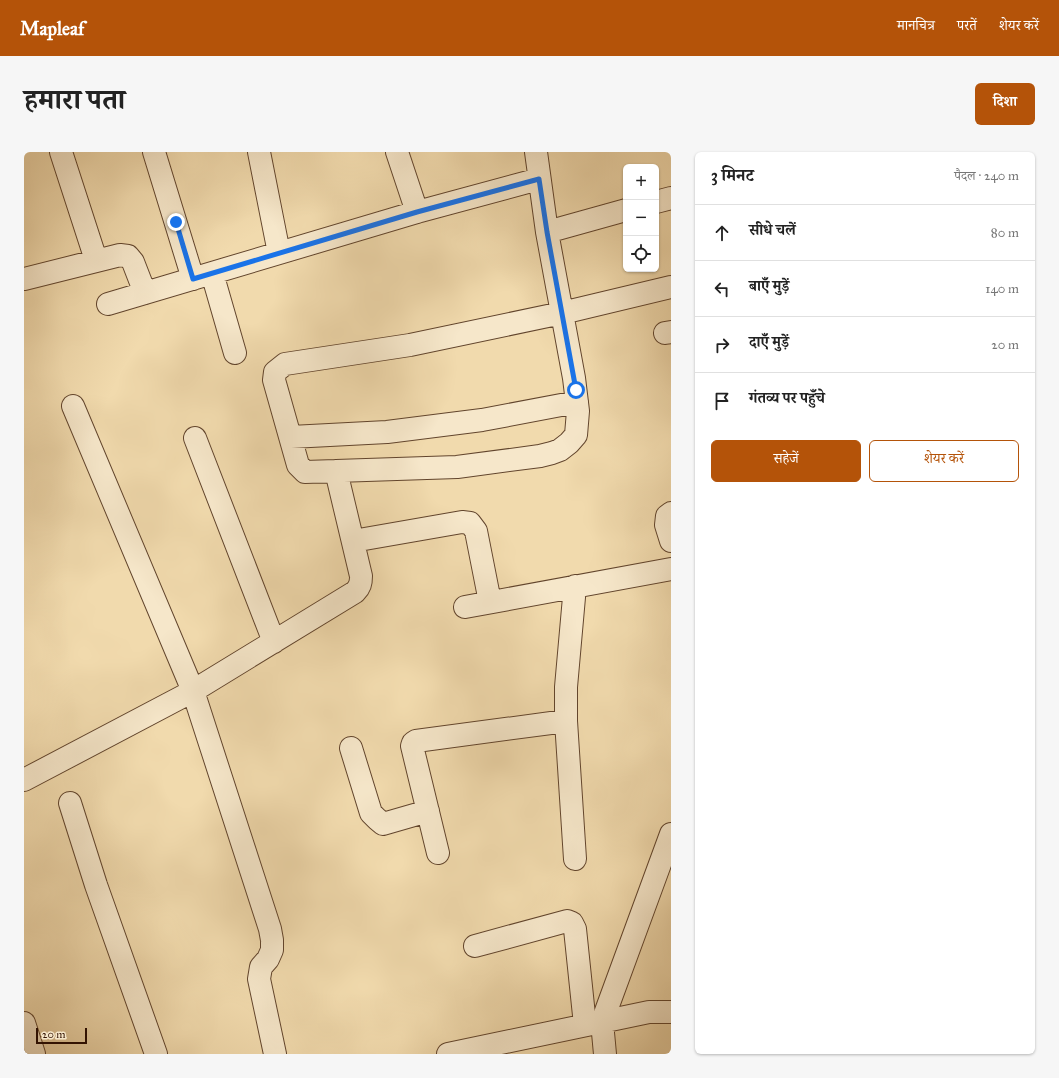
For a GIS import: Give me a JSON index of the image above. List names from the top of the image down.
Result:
{
  "scale_bar": "20 m",
  "page": {
    "header": "Mapleaf",
    "nav": ["मानचित्र", "परतें", "शेयर करें"],
    "title": "हमारा पता",
    "buttons": [
      "दिशा",
      ["सहेजें", "शेयर करें"]
    ],
    "heading": ["3 मिनट", "पैदल · 240 m"],
    "map_buttons": ["+", "−"],
    "list": [
      ["सीधे चलें", "80 m"],
      ["बाएँ मुड़ें", "140 m"],
      ["दाएँ मुड़ें", "20 m"],
      "गंतव्य पर पहुँचे"
    ],
    "scale": "20 m"
  }
}
